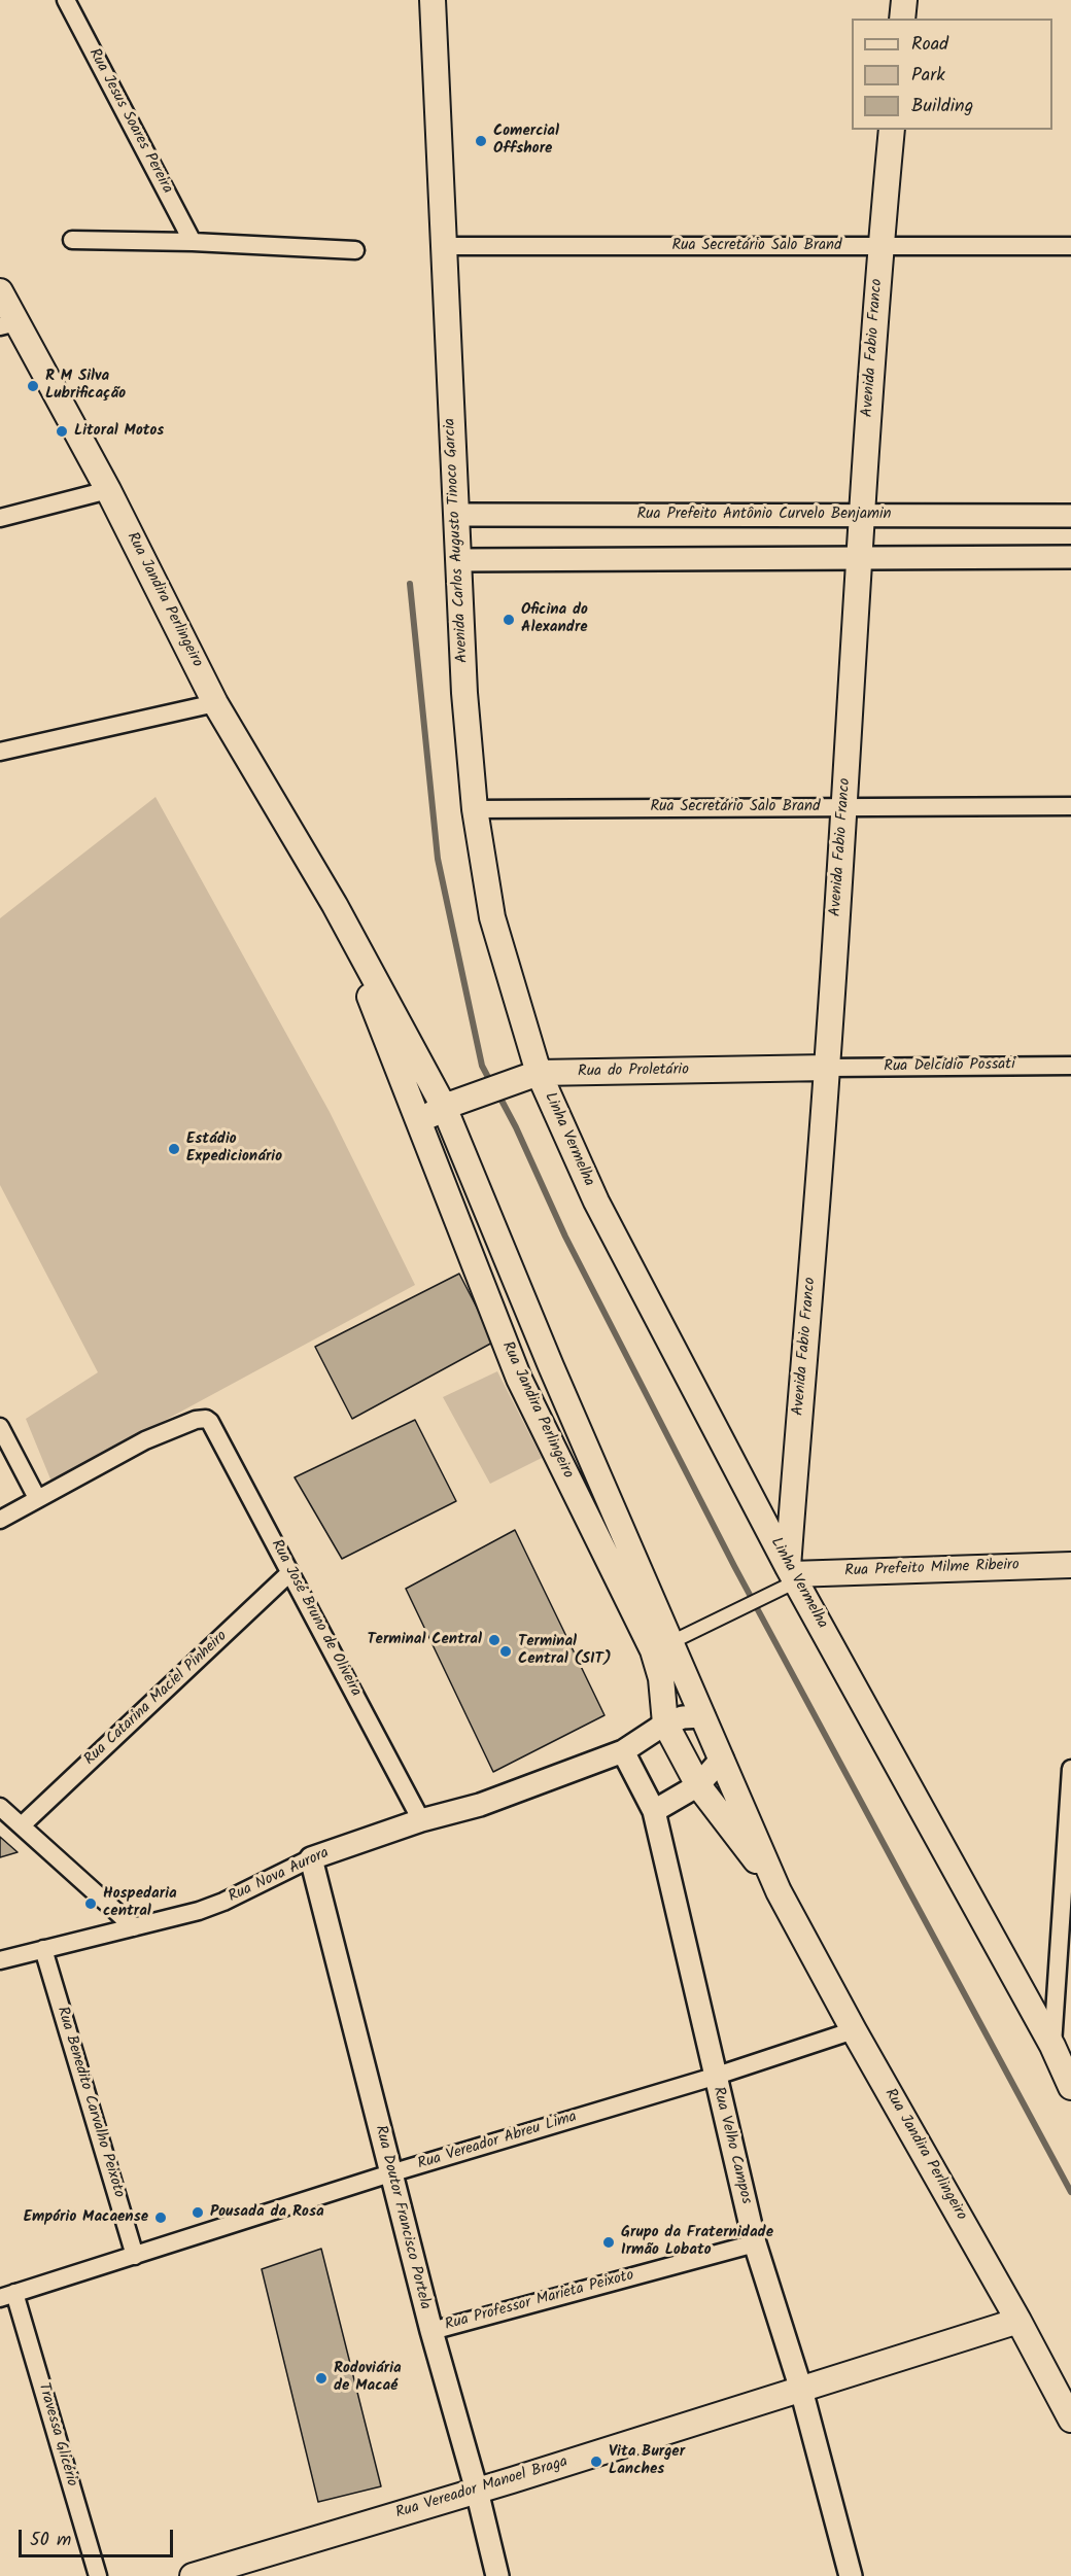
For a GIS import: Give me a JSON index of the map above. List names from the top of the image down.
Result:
{
  "streets": {
    "main road": [
      "Avenida Fabio Franco",
      "Avenida Carlos Augusto Tinoco Garcia",
      "Rua Jandira Perlingeiro",
      "Rua do Proletário",
      "Linha Vermelha",
      "Rua Prefeito Milme Ribeiro",
      "Rua Vereador Manoel Braga"
    ],
    "street": [
      "Rua Jesus Soares Pereira",
      "Rua Secretário Salo Brand",
      "Rua Prefeito Antônio Curvelo Benjamin",
      "Rua Delcídio Possati",
      "Rua José Bruno de Oliveira",
      "Rua Catarina Maciel Pinheiro",
      "Rua Nova Aurora",
      "Rua Benedito Carvalho Peixoto",
      "Rua Vereador Abreu Lima",
      "Rua Velho Campos",
      "Rua Doutor Francisco Portela",
      "Rua Professor Marieta Peixoto",
      "Travessa Glicério"
    ]
  },
  "crossings": [
    ["Rua Secretário Salo Brand", "Avenida Fabio Franco"],
    ["Rua Secretário Salo Brand", "Avenida Carlos Augusto Tinoco Garcia"],
    ["Avenida Fabio Franco", "Rua Prefeito Antônio Curvelo Benjamin"],
    ["Avenida Fabio Franco", "Rua Delcídio Possati"],
    ["Avenida Fabio Franco", "Rua do Proletário"],
    ["Avenida Fabio Franco", "Linha Vermelha"],
    ["Avenida Fabio Franco", "Rua Prefeito Milme Ribeiro"],
    ["Rua Prefeito Antônio Curvelo Benjamin", "Avenida Carlos Augusto Tinoco Garcia"],
    ["Avenida Carlos Augusto Tinoco Garcia", "Rua do Proletário"],
    ["Avenida Carlos Augusto Tinoco Garcia", "Linha Vermelha"],
    ["Rua Jandira Perlingeiro", "Rua do Proletário"],
    ["Rua Jandira Perlingeiro", "Rua Nova Aurora"],
    ["Rua Jandira Perlingeiro", "Rua Vereador Abreu Lima"],
    ["Rua Jandira Perlingeiro", "Rua Vereador Manoel Braga"],
    ["Rua Delcídio Possati", "Rua do Proletário"],
    ["Rua do Proletário", "Linha Vermelha"],
    ["Linha Vermelha", "Rua Prefeito Milme Ribeiro"],
    ["Rua José Bruno de Oliveira", "Rua Catarina Maciel Pinheiro"],
    ["Rua José Bruno de Oliveira", "Rua Nova Aurora"],
    ["Rua Nova Aurora", "Rua Benedito Carvalho Peixoto"],
    ["Rua Nova Aurora", "Rua Velho Campos"],
    ["Rua Nova Aurora", "Rua Doutor Francisco Portela"],
    ["Rua Benedito Carvalho Peixoto", "Rua Vereador Abreu Lima"],
    ["Rua Vereador Abreu Lima", "Rua Velho Campos"],
    ["Rua Vereador Abreu Lima", "Rua Doutor Francisco Portela"],
    ["Rua Vereador Abreu Lima", "Travessa Glicério"],
    ["Rua Velho Campos", "Rua Professor Marieta Peixoto"],
    ["Rua Velho Campos", "Rua Vereador Manoel Braga"],
    ["Rua Doutor Francisco Portela", "Rua Professor Marieta Peixoto"],
    ["Rua Doutor Francisco Portela", "Rua Vereador Manoel Braga"]
  ],
  "places": [
    "Comercial Offshore",
    "R M Silva Lubrificação",
    "Litoral Motos",
    "Oficina do Alexandre",
    "Estádio Expedicionário",
    "Terminal Central",
    "Terminal Central (SIT)",
    "Hospedaria central",
    "Pousada da Rosa",
    "Empório Macaense",
    "Grupo da Fraternidade Irmão Lobato",
    "Rodoviária de Macaé",
    "Vita Burger Lanches"
  ],
  "legend": ["Road", "Park", "Building"],
  "scale_bar": "50 m"
}
